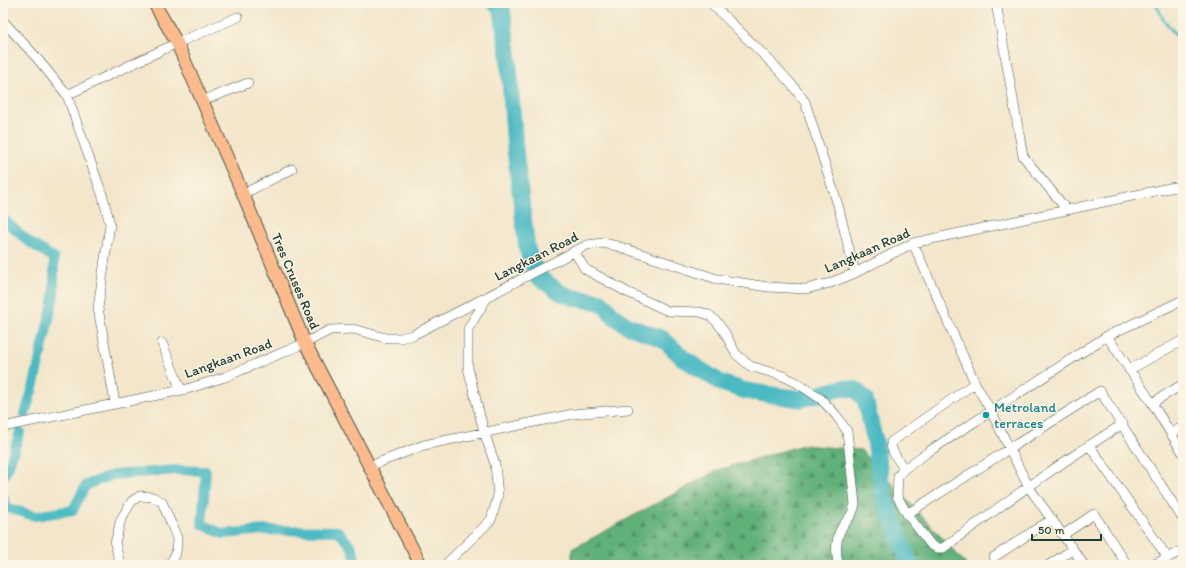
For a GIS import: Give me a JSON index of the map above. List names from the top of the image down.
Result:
{
  "streets": {
    "main road": ["Tres Cruses Road"],
    "street": ["Langkaan Road"]
  },
  "crossings": [
    ["Langkaan Road", "Tres Cruses Road"]
  ],
  "places": ["Metroland terraces"],
  "scale_bar": "50 m"
}
